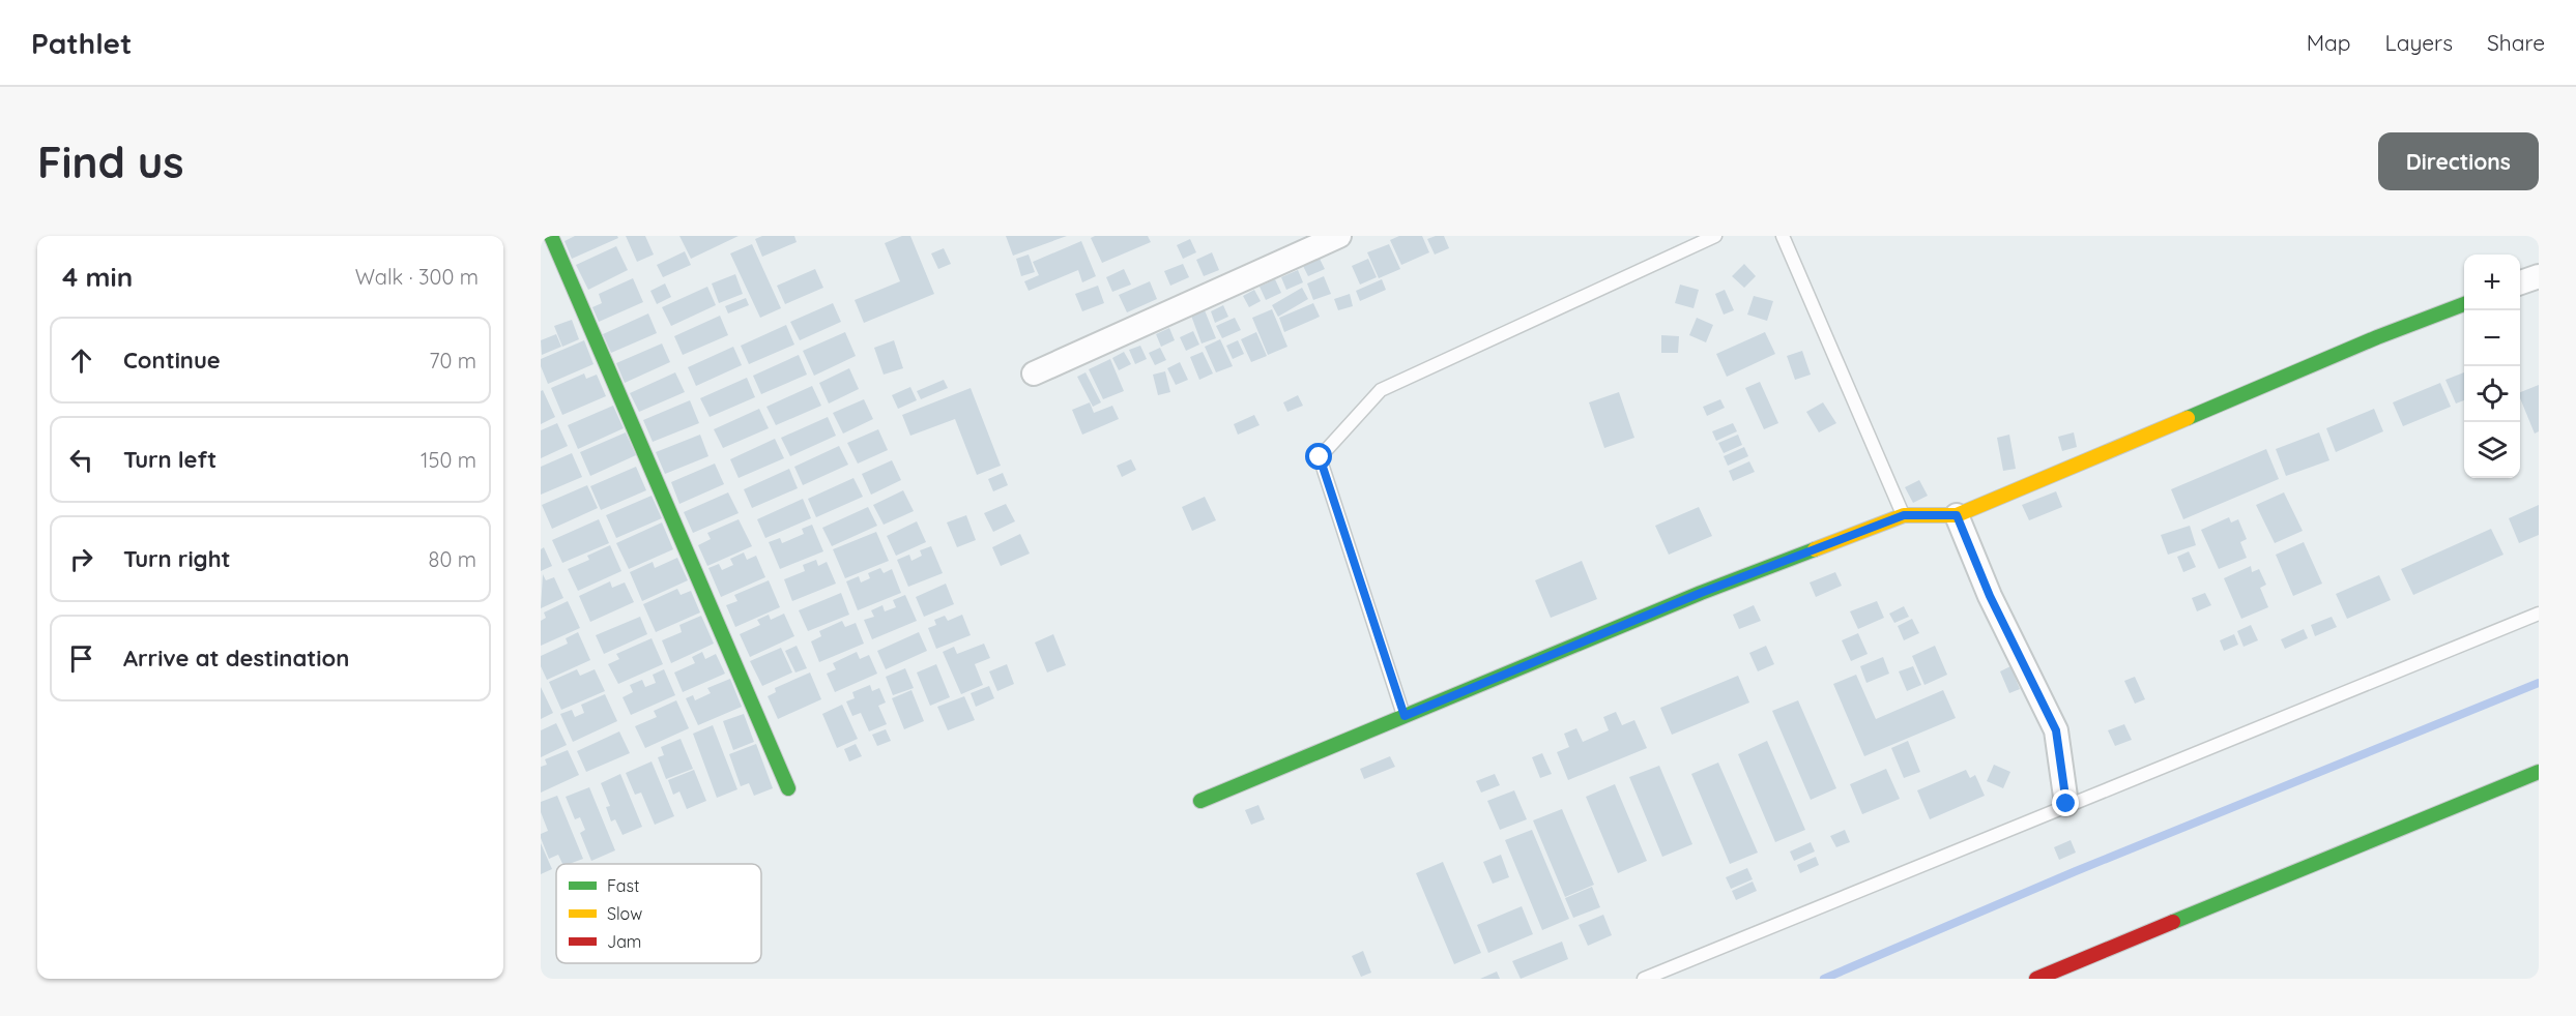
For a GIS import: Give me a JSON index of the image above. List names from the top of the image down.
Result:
{
  "legend": ["Fast", "Slow", "Jam"],
  "page": {
    "header": "Pathlet",
    "nav": ["Map", "Layers", "Share"],
    "buttons": "Directions",
    "title": "Find us",
    "heading": ["4 min", "Walk · 300 m"],
    "map_buttons": ["+", "−"],
    "list": [
      ["Continue", "70 m"],
      ["Turn left", "150 m"],
      ["Turn right", "80 m"],
      "Arrive at destination"
    ]
  }
}
